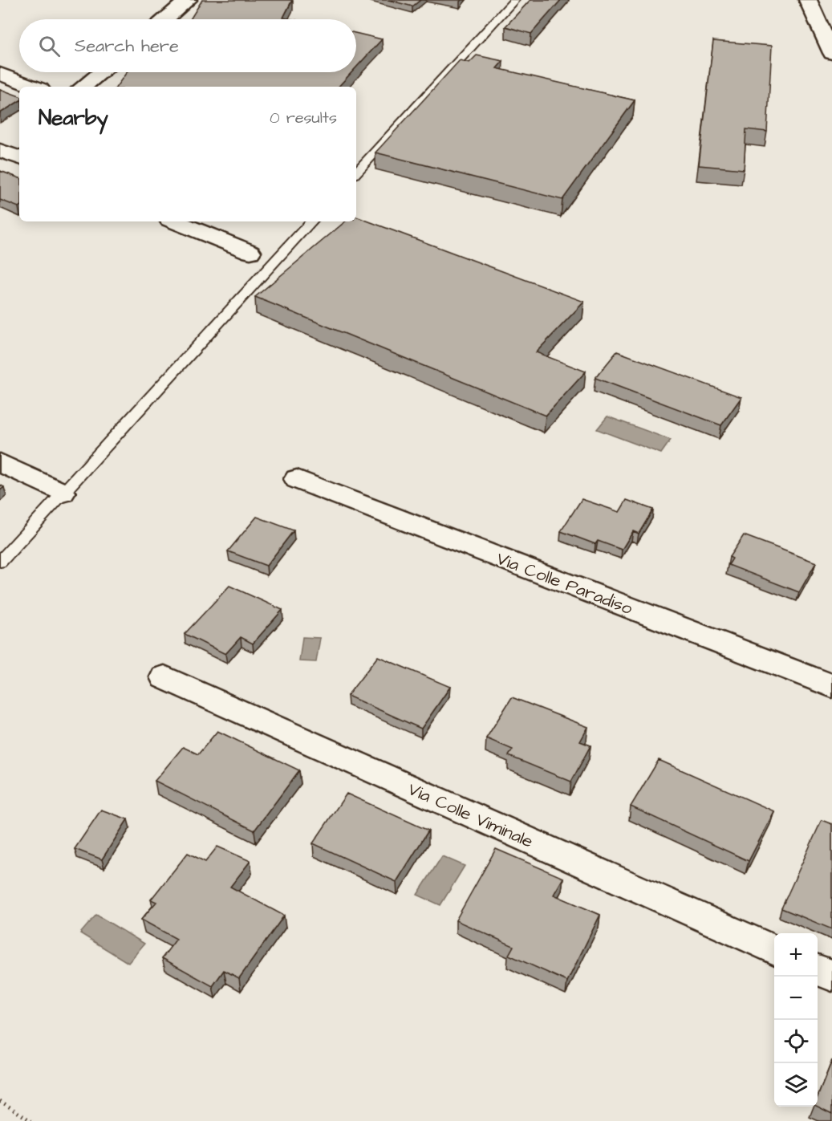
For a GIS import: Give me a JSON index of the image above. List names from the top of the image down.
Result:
{
  "streets": {
    "street": ["Via Colle Paradiso", "Via Colle Viminale"]
  },
  "page": {
    "search": "Search here",
    "heading": ["Nearby", "0 results"],
    "map_buttons": ["+", "−"]
  }
}
